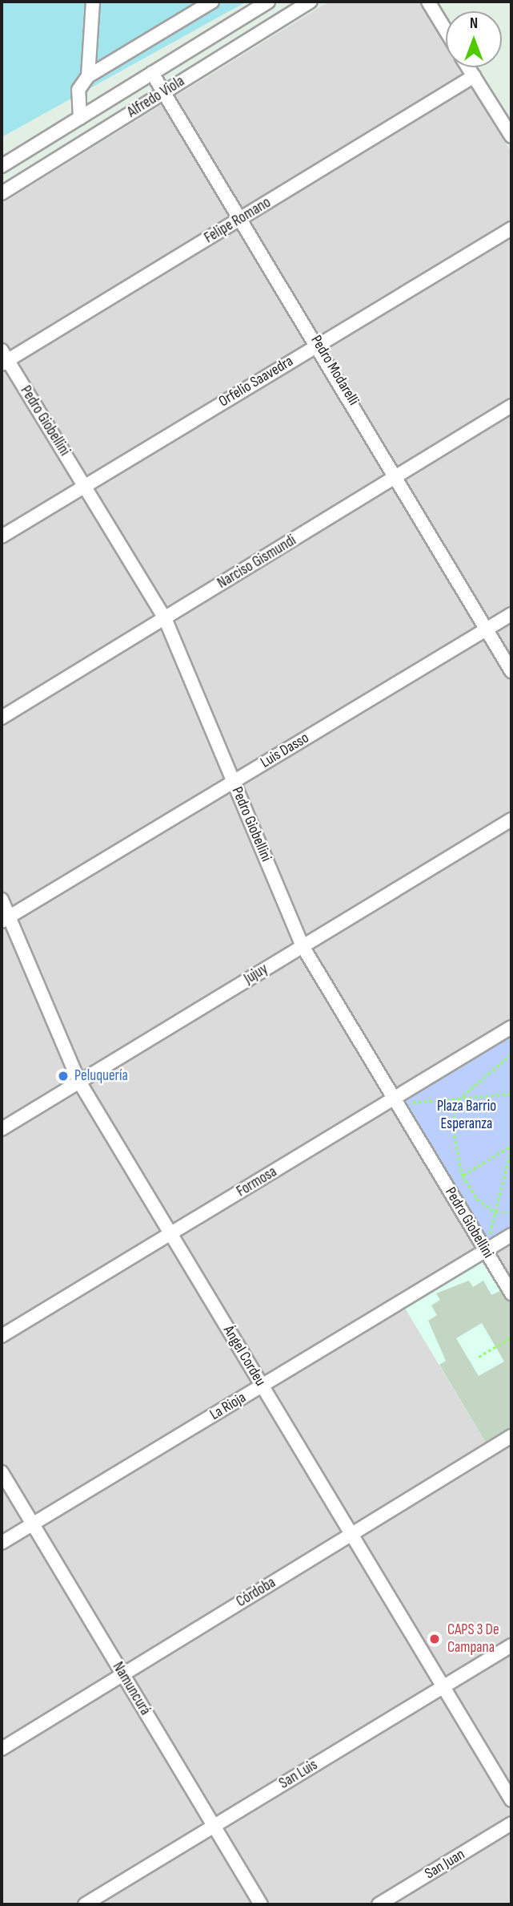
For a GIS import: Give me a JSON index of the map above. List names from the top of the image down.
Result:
{
  "streets": {
    "street": [
      "Alfredo Viola",
      "Felipe Romano",
      "Pedro Modarelli",
      "Orfelio Saavedra",
      "Pedro Giobellini",
      "Narciso Gismundi",
      "Luis Dasso",
      "Jujuy",
      "Formosa",
      "Ángel Cordeu",
      "La Rioja",
      "Córdoba",
      "Namuncurá",
      "San Luis",
      "San Juan"
    ]
  },
  "crossings": [
    ["Alfredo Viola", "Pedro Modarelli"],
    ["Felipe Romano", "Pedro Modarelli"],
    ["Felipe Romano", "Pedro Giobellini"],
    ["Pedro Modarelli", "Orfelio Saavedra"],
    ["Pedro Modarelli", "Narciso Gismundi"],
    ["Pedro Modarelli", "Luis Dasso"],
    ["Orfelio Saavedra", "Pedro Giobellini"],
    ["Pedro Giobellini", "Narciso Gismundi"],
    ["Pedro Giobellini", "Luis Dasso"],
    ["Pedro Giobellini", "Jujuy"],
    ["Pedro Giobellini", "Formosa"],
    ["Pedro Giobellini", "La Rioja"],
    ["Luis Dasso", "Ángel Cordeu"],
    ["Jujuy", "Ángel Cordeu"],
    ["Formosa", "Ángel Cordeu"],
    ["Ángel Cordeu", "La Rioja"],
    ["Ángel Cordeu", "Córdoba"],
    ["Ángel Cordeu", "San Luis"],
    ["La Rioja", "Namuncurá"],
    ["Córdoba", "Namuncurá"],
    ["Namuncurá", "San Luis"]
  ],
  "parks": ["Plaza Barrio Esperanza"],
  "places": ["Peluquería", "CAPS 3 De Campana"],
  "north": "top"
}
